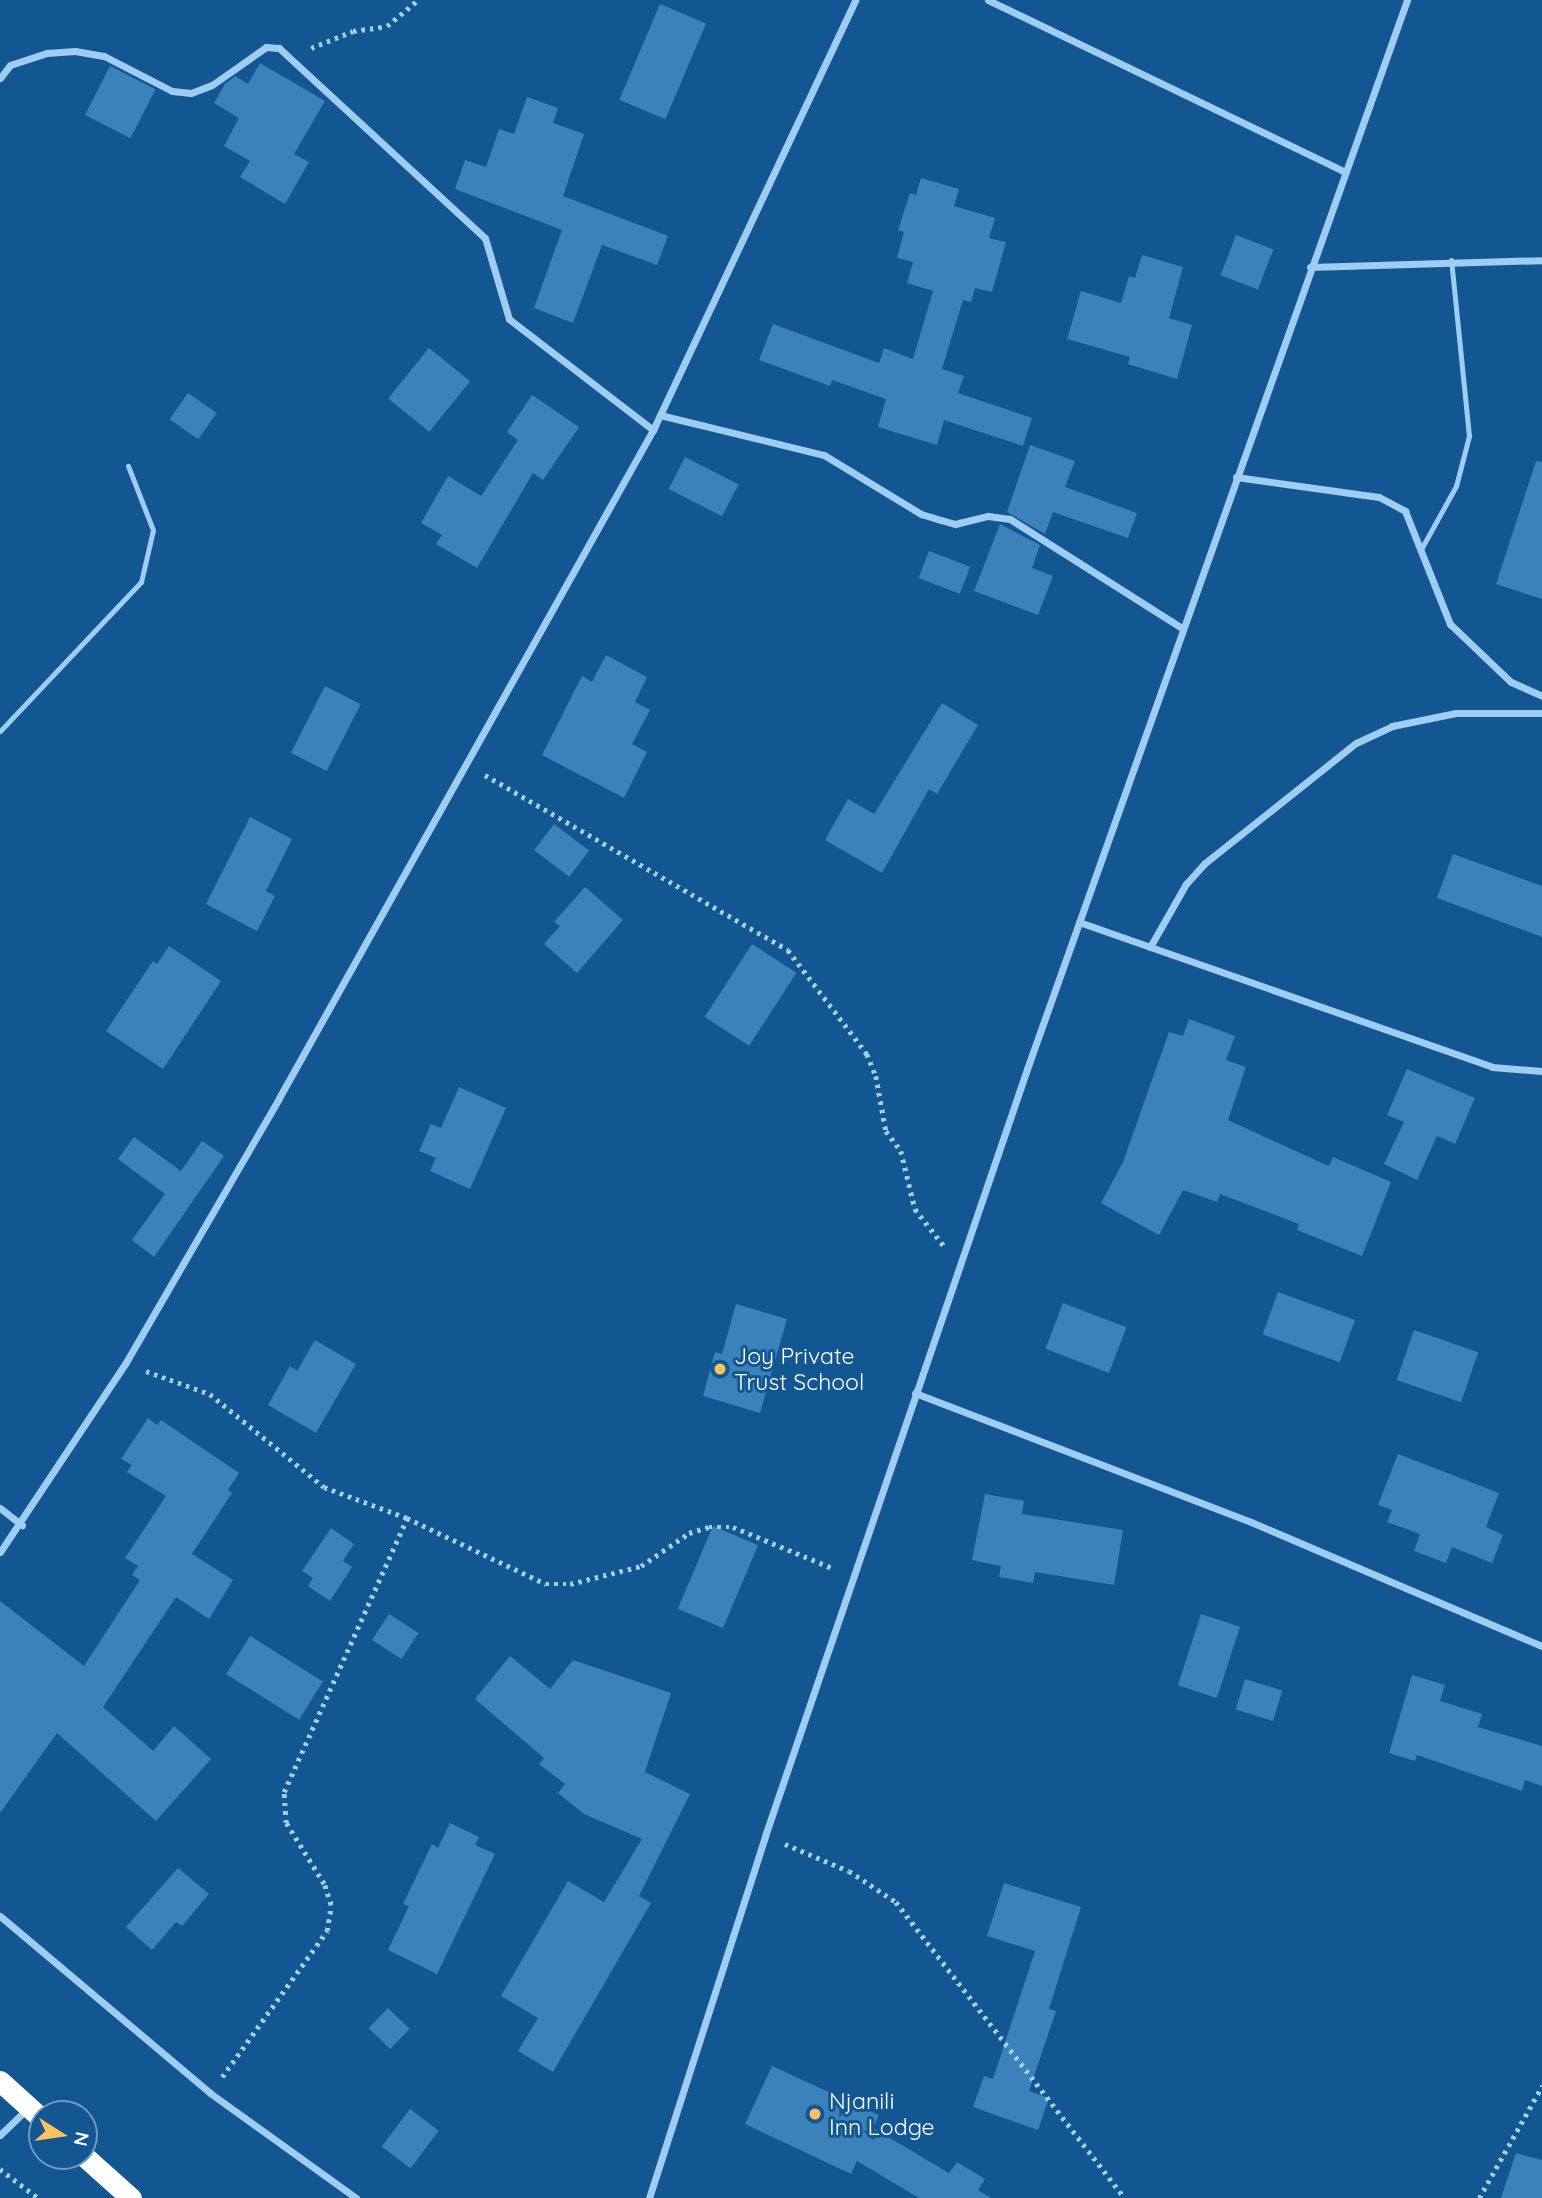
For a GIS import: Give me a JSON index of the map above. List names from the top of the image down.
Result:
{
  "places": ["Joy Private Trust School", "Njanili Inn Lodge"],
  "north": "right"
}
